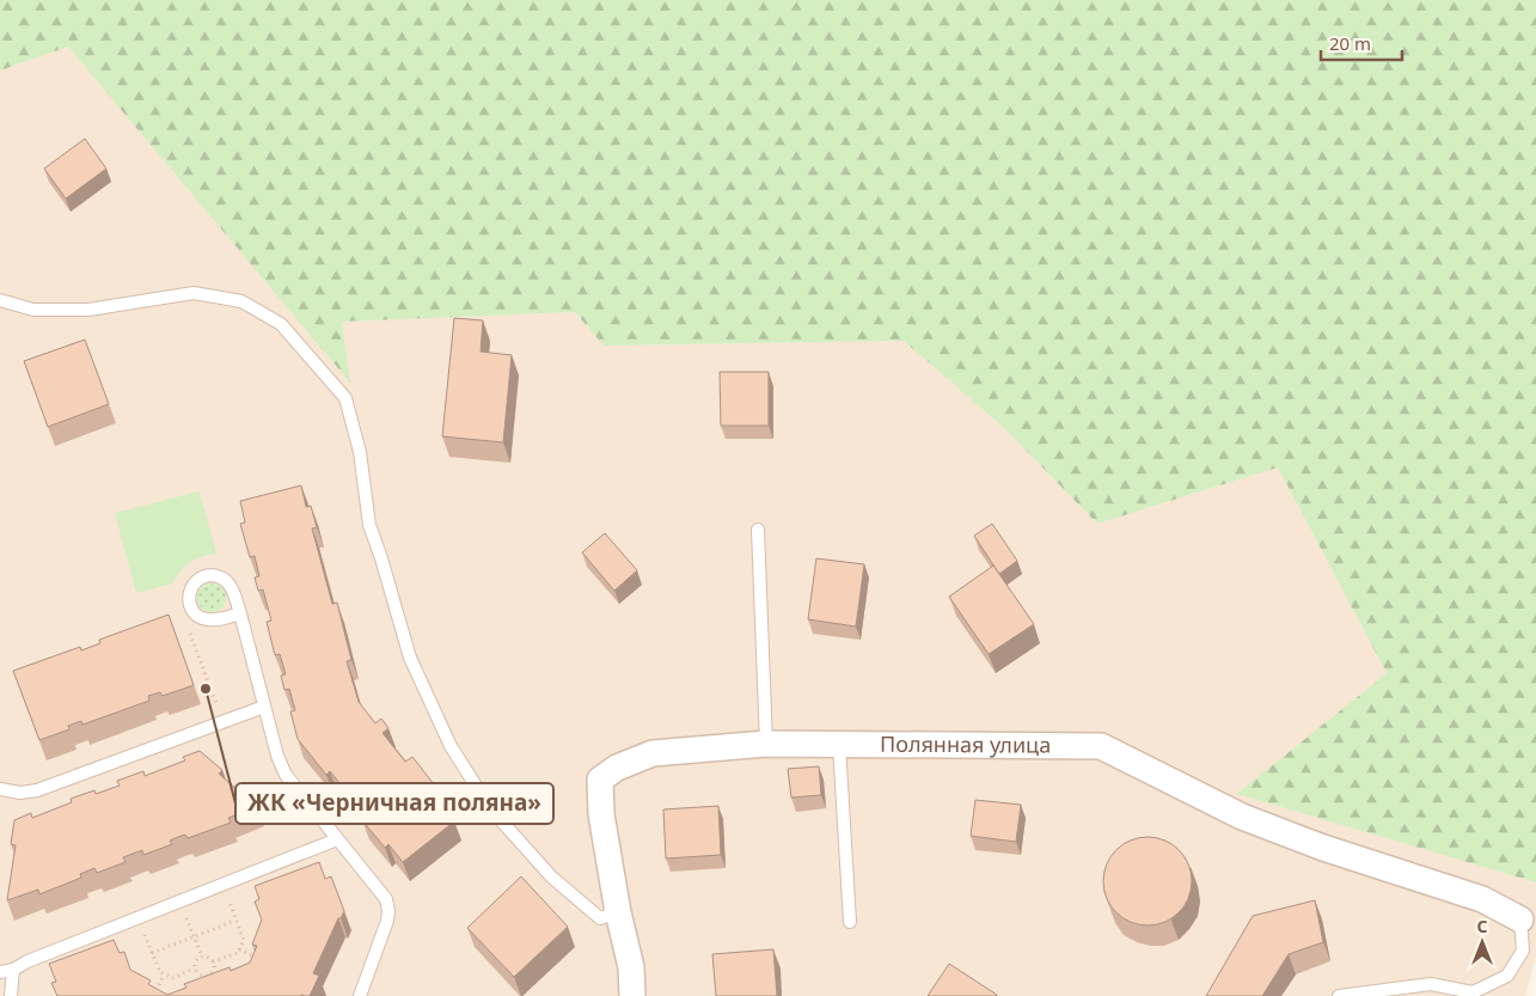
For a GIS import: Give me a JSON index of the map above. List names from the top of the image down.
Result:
{
  "streets": {
    "street": ["Полянная улица"]
  },
  "places": ["ЖК «Черничная поляна»"],
  "scale_bar": "20 m",
  "north": "top"
}
